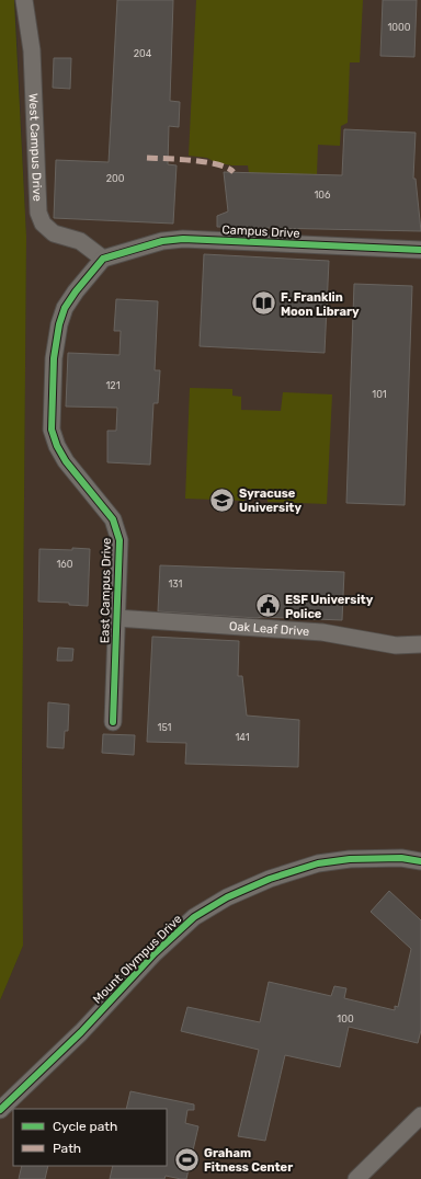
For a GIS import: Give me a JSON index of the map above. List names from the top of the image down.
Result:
{
  "streets": {
    "street": [
      "West Campus Drive",
      "Campus Drive",
      "East Campus Drive",
      "Oak Leaf Drive",
      "Mount Olympus Drive"
    ]
  },
  "crossings": [
    ["West Campus Drive", "Campus Drive"],
    ["West Campus Drive", "East Campus Drive"],
    ["Campus Drive", "East Campus Drive"],
    ["East Campus Drive", "Oak Leaf Drive"]
  ],
  "places": {
    "library": ["F. Franklin Moon Library"],
    "school or university": ["Syracuse University"],
    "public building": ["ESF University Police"],
    "sports": ["Graham Fitness Center"]
  },
  "house_numbers": [
    "1000",
    "204",
    "200",
    "106",
    "121",
    "101",
    "160",
    "131",
    "151",
    "141",
    "100"
  ],
  "legend": ["Cycle path", "Path"]
}
